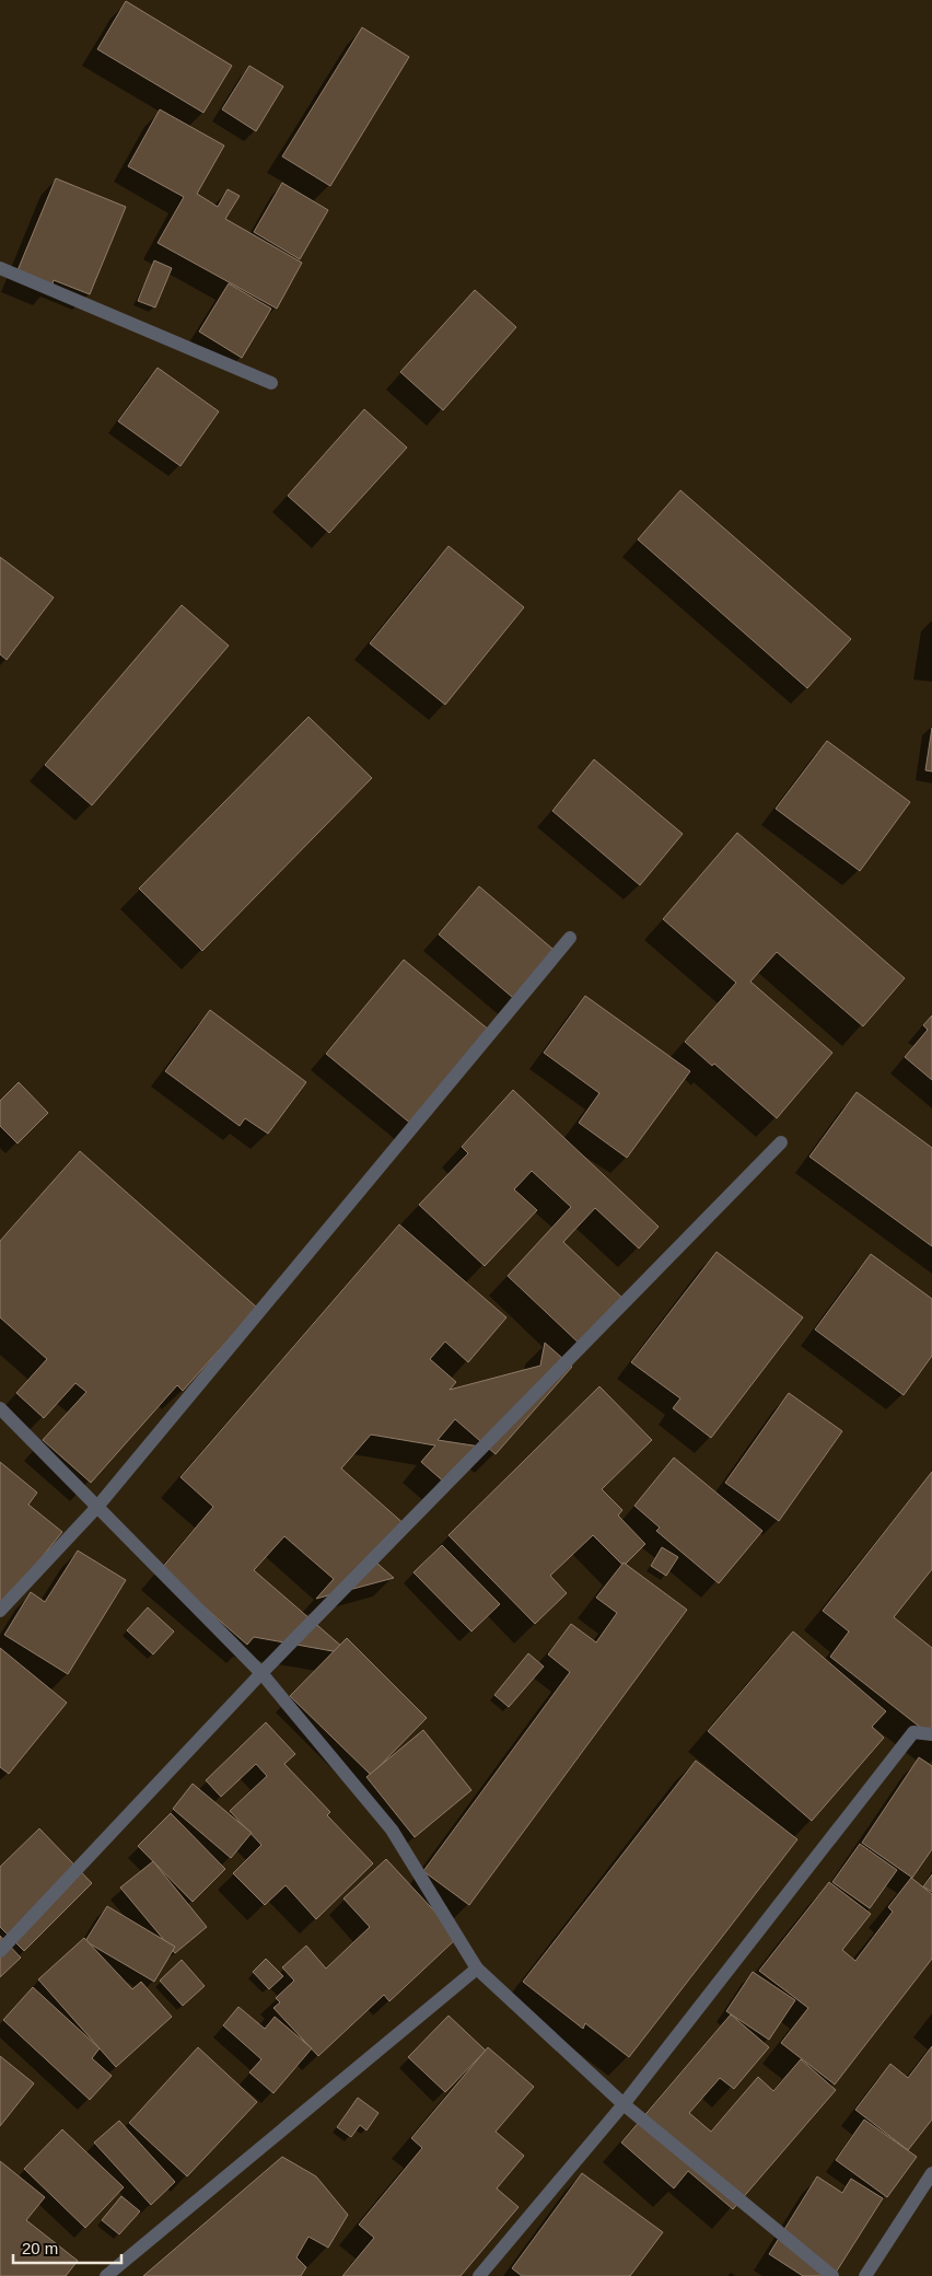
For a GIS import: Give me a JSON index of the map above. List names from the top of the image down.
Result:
{
  "scale_bar": "20 m"
}
